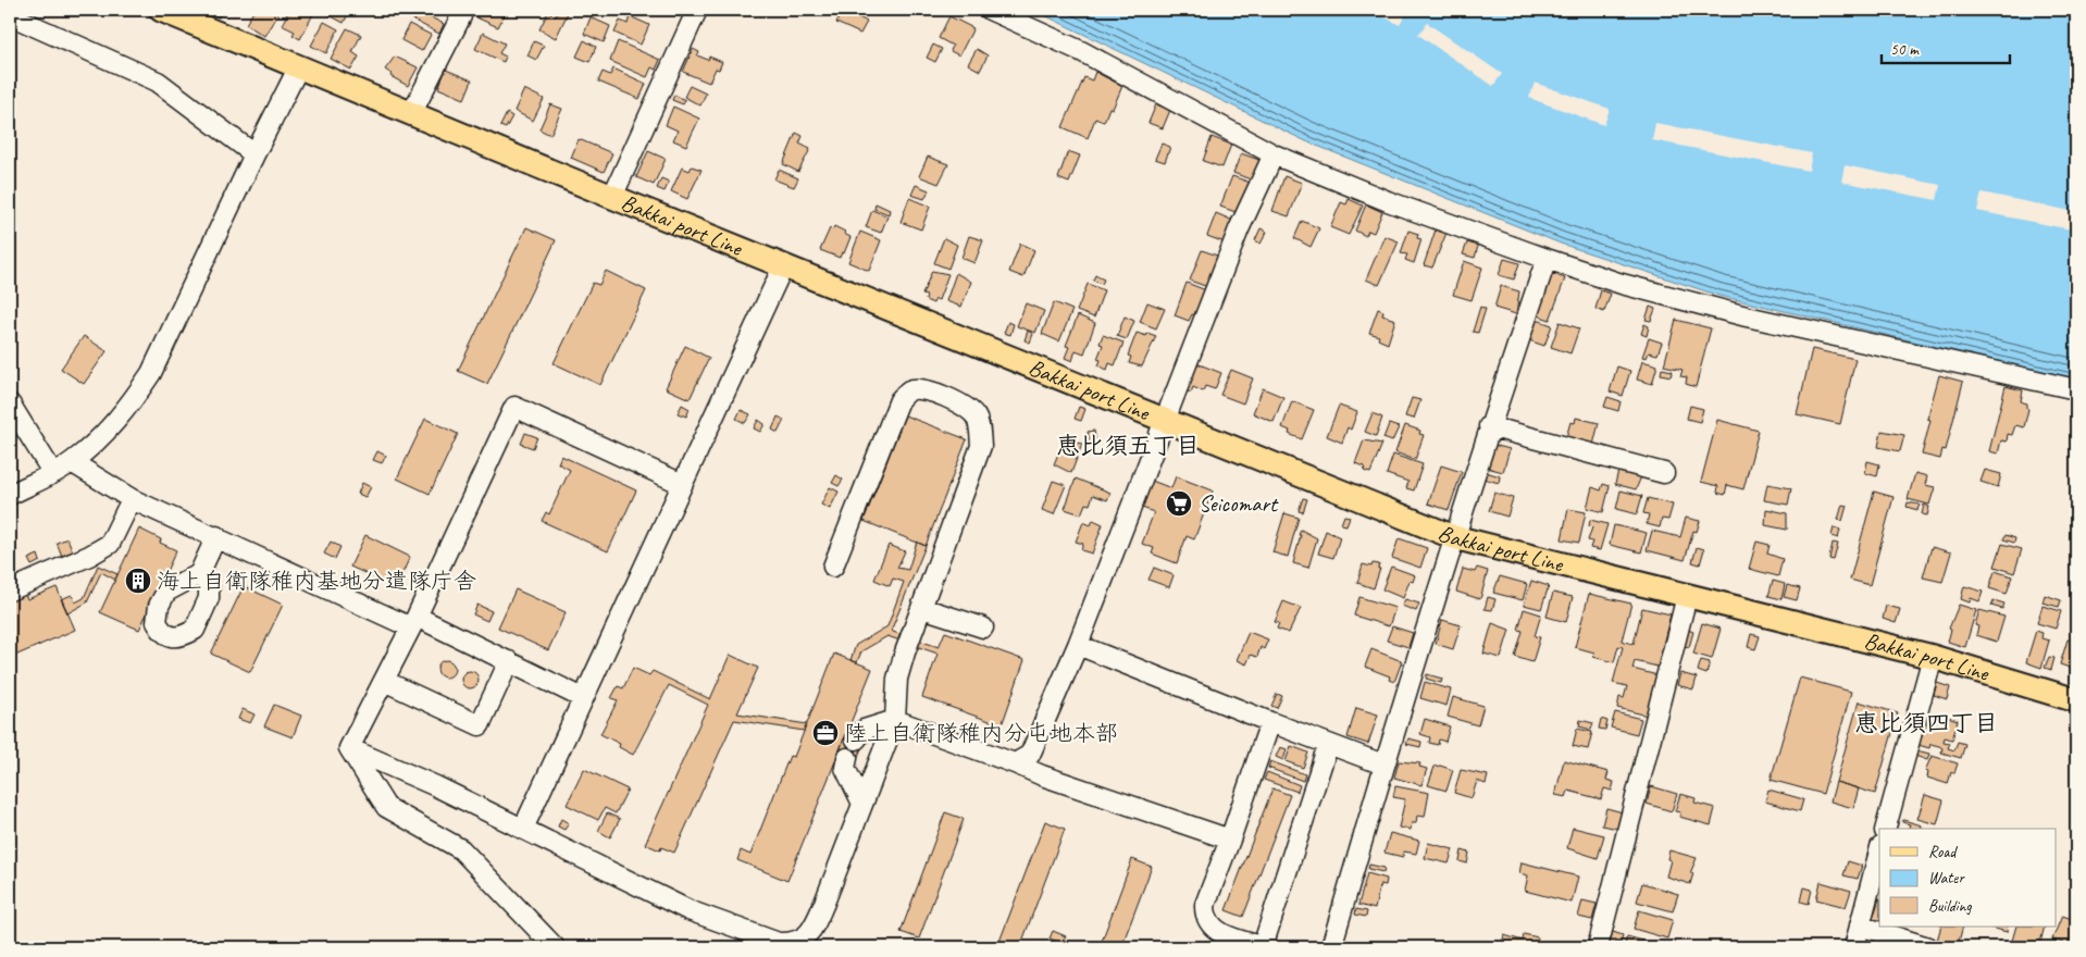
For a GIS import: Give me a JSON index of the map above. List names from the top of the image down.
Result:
{
  "streets": {
    "main road": ["Bakkai port Line"]
  },
  "districts": ["恵比須五丁目", "恵比須四丁目"],
  "places": {
    "supermarket": ["Seicomart"],
    "building": ["海上自衛隊稚内基地分遣隊庁舎"],
    "office": ["陸上自衛隊稚内分屯地本部"]
  },
  "legend": ["Road", "Water", "Building"],
  "scale_bar": "50 m"
}
